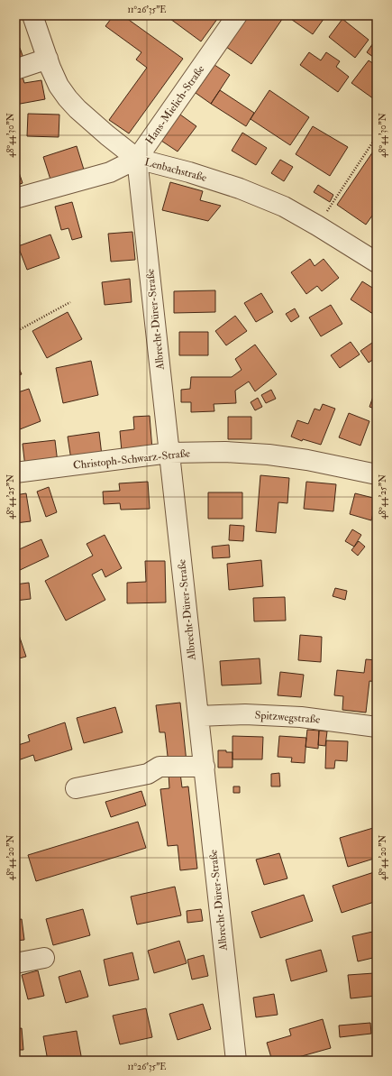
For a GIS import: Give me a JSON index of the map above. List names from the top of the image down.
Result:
{
  "streets": {
    "street": [
      "Hans-Mielich-Straße",
      "Lenbachstraße",
      "Albrecht-Dürer-Straße",
      "Christoph-Schwarz-Straße",
      "Spitzwegstraße"
    ]
  },
  "crossings": [
    ["Hans-Mielich-Straße", "Lenbachstraße"],
    ["Hans-Mielich-Straße", "Albrecht-Dürer-Straße"],
    ["Lenbachstraße", "Albrecht-Dürer-Straße"],
    ["Albrecht-Dürer-Straße", "Christoph-Schwarz-Straße"],
    ["Albrecht-Dürer-Straße", "Spitzwegstraße"]
  ],
  "coordinates": [
    "11°26'35\"E",
    "48°44'30\"N",
    "48°44'25\"N",
    "48°44'20\"N"
  ]
}
